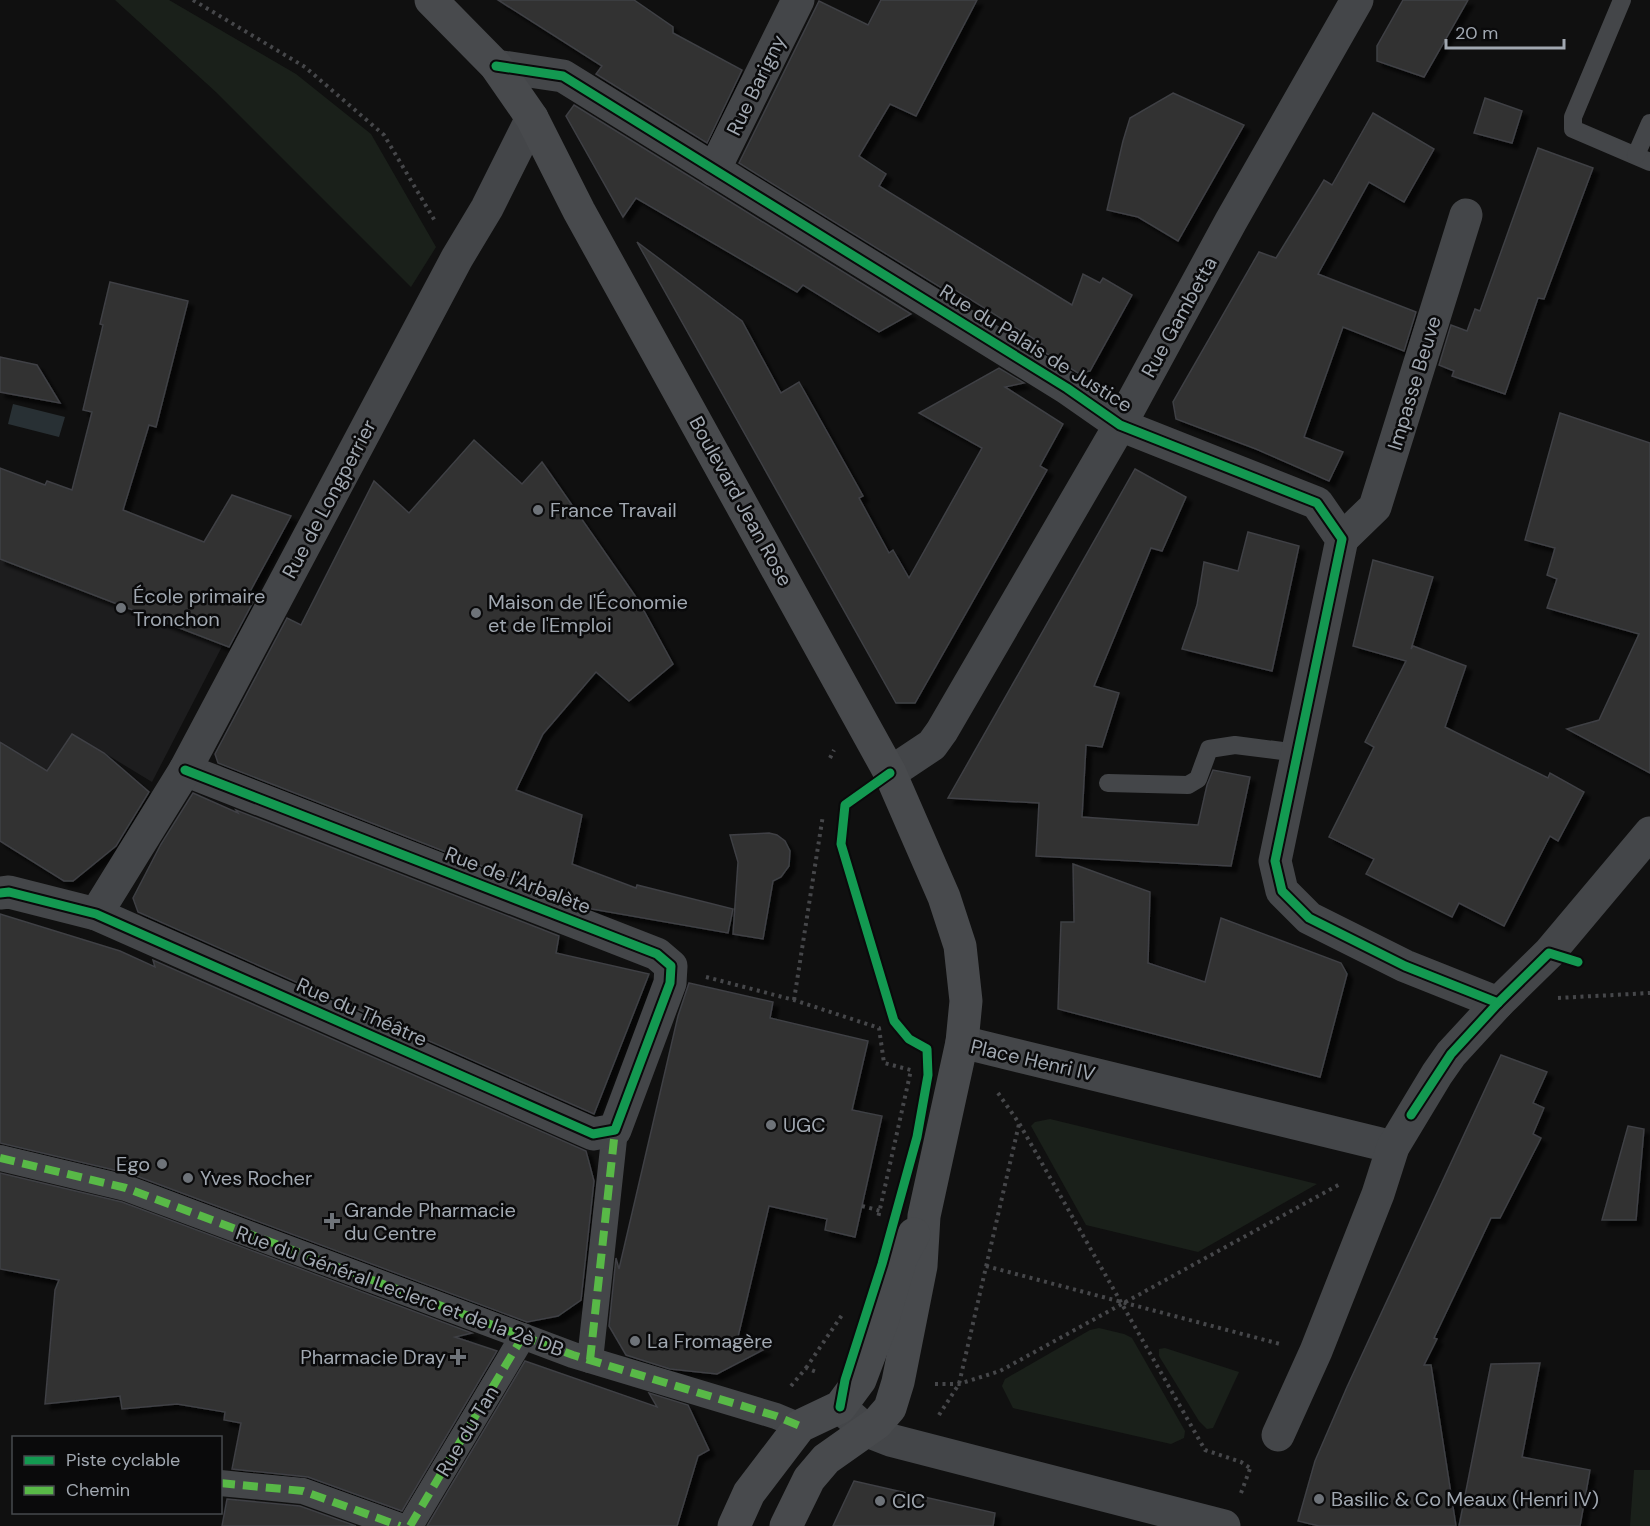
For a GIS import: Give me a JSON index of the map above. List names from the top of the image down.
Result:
{
  "streets": {
    "main road": ["Boulevard Jean Rose", "Place Henri IV"],
    "street": [
      "Rue Barigny",
      "Rue Gambetta",
      "Rue du Palais de Justice",
      "Impasse Beuve",
      "Rue de Longperrier",
      "Rue de l'Arbalète",
      "Rue du Théâtre",
      "Rue du Général Leclerc et de la 2è DB",
      "Rue du Tan"
    ]
  },
  "crossings": [
    ["Rue Barigny", "Rue du Palais de Justice"],
    ["Rue Gambetta", "Rue du Palais de Justice"],
    ["Rue Gambetta", "Boulevard Jean Rose"],
    ["Rue du Palais de Justice", "Impasse Beuve"],
    ["Rue du Palais de Justice", "Boulevard Jean Rose"],
    ["Rue de Longperrier", "Boulevard Jean Rose"],
    ["Rue de Longperrier", "Rue de l'Arbalète"],
    ["Rue de Longperrier", "Rue du Théâtre"],
    ["Boulevard Jean Rose", "Place Henri IV"],
    ["Rue du Général Leclerc et de la 2è DB", "Rue du Tan"]
  ],
  "places": {
    "other": [
      "France Travail",
      "École primaire Tronchon",
      "Maison de l'Économie et de l'Emploi",
      "UGC",
      "Ego",
      "Yves Rocher",
      "La Fromagère",
      "Basilic & Co Meaux (Henri IV)",
      "CIC"
    ],
    "health": ["Grande Pharmacie du Centre", "Pharmacie Dray"]
  },
  "legend": ["Piste cyclable", "Chemin"],
  "scale_bar": "20 m"
}
